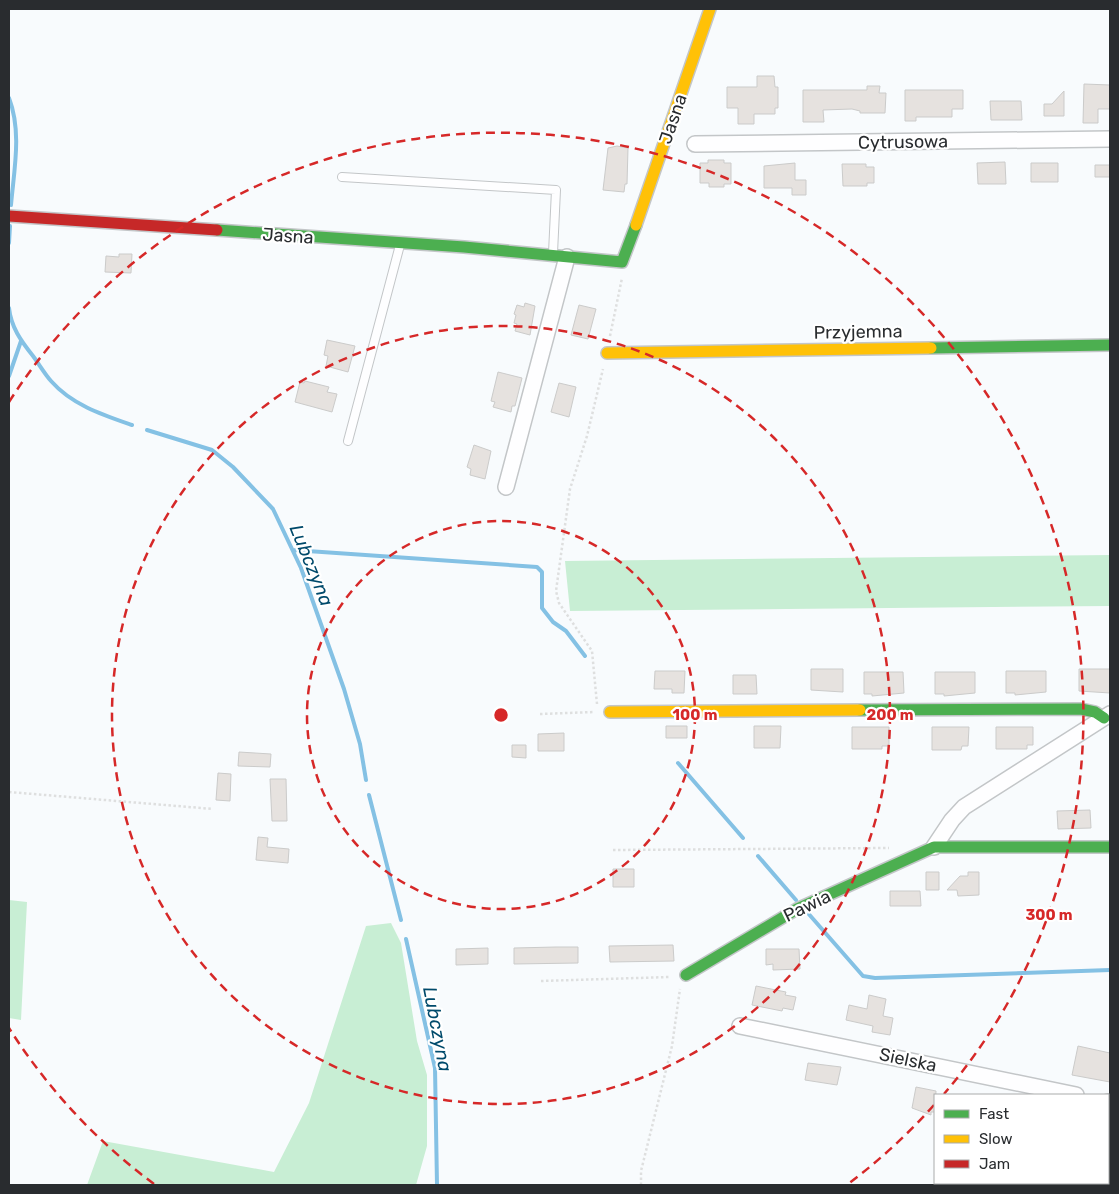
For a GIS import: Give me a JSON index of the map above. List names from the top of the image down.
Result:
{
  "streets": {
    "street": [
      "Jasna",
      "Cytrusowa",
      "Przyjemna",
      "Pawia",
      "Sielska"
    ]
  },
  "water": ["Lubczyna"],
  "legend": ["Fast", "Slow", "Jam"],
  "rings": ["100 m", "200 m", "300 m"]
}
